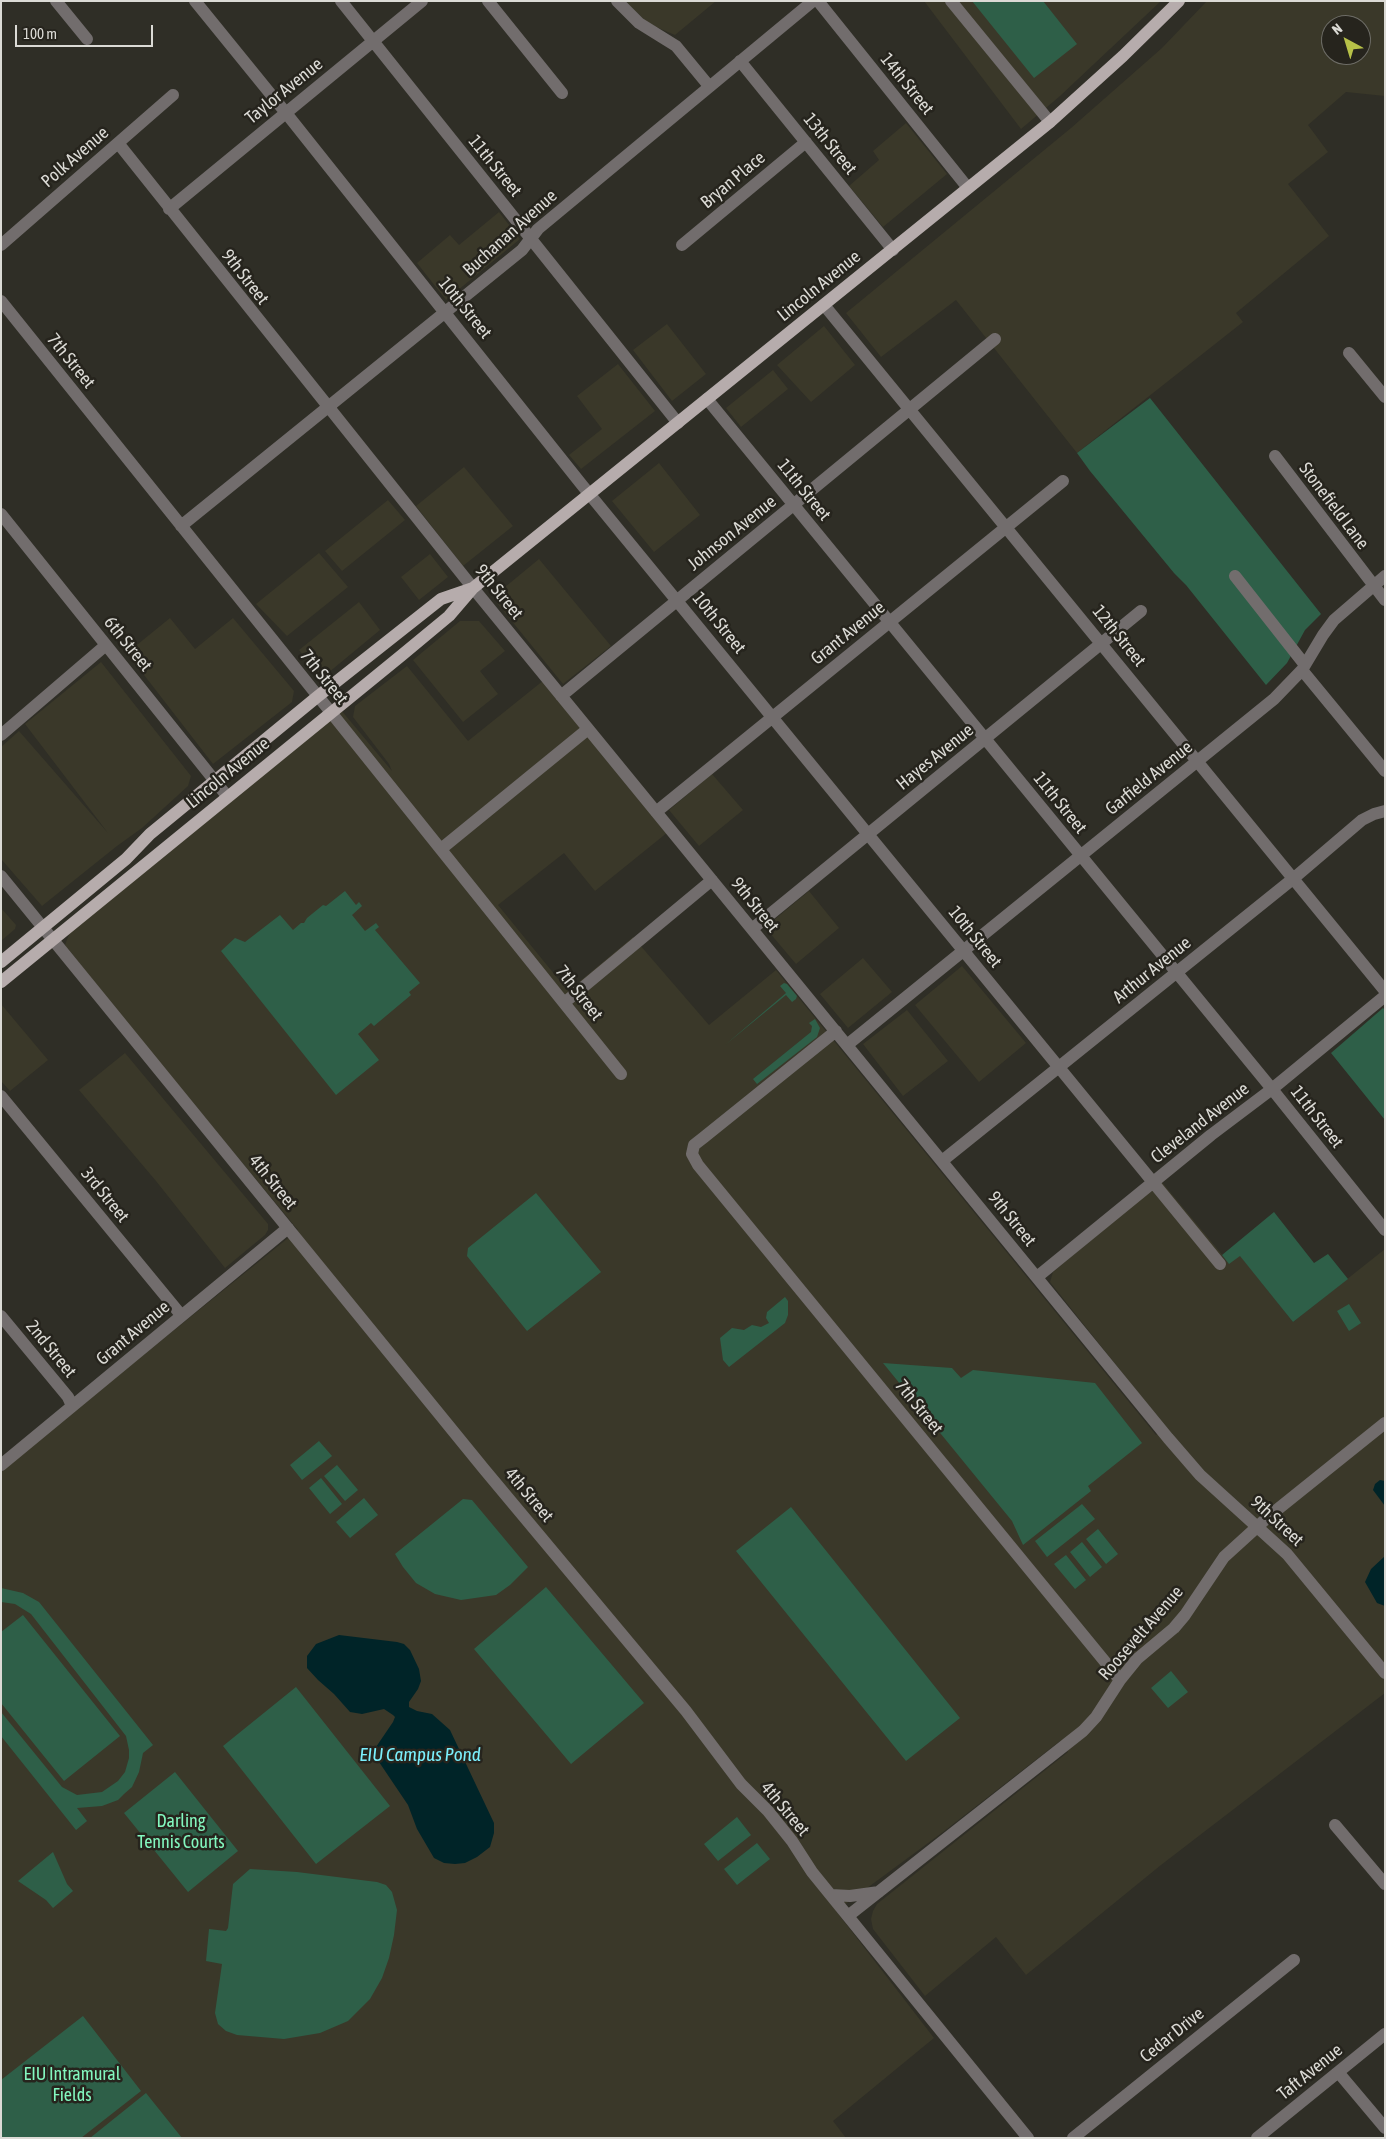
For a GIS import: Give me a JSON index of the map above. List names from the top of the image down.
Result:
{
  "streets": {
    "main road": ["Lincoln Avenue"],
    "street": [
      "14th Street",
      "Taylor Avenue",
      "13th Street",
      "Polk Avenue",
      "11th Street",
      "Bryan Place",
      "Buchanan Avenue",
      "9th Street",
      "10th Street",
      "7th Street",
      "Stonefield Lane",
      "Johnson Avenue",
      "Grant Avenue",
      "12th Street",
      "6th Street",
      "Hayes Avenue",
      "Garfield Avenue",
      "Arthur Avenue",
      "Cleveland Avenue",
      "4th Street",
      "3rd Street",
      "2nd Street",
      "Roosevelt Avenue",
      "Cedar Drive",
      "Taft Avenue"
    ]
  },
  "crossings": [
    ["14th Street", "Lincoln Avenue"],
    ["Taylor Avenue", "11th Street"],
    ["Taylor Avenue", "9th Street"],
    ["Taylor Avenue", "10th Street"],
    ["13th Street", "Bryan Place"],
    ["13th Street", "Buchanan Avenue"],
    ["13th Street", "Lincoln Avenue"],
    ["Polk Avenue", "9th Street"],
    ["11th Street", "Buchanan Avenue"],
    ["11th Street", "Lincoln Avenue"],
    ["11th Street", "Johnson Avenue"],
    ["11th Street", "Grant Avenue"],
    ["11th Street", "Hayes Avenue"],
    ["11th Street", "Garfield Avenue"],
    ["11th Street", "Arthur Avenue"],
    ["11th Street", "Cleveland Avenue"],
    ["Buchanan Avenue", "9th Street"],
    ["Buchanan Avenue", "10th Street"],
    ["Buchanan Avenue", "7th Street"],
    ["9th Street", "Lincoln Avenue"],
    ["9th Street", "7th Street"],
    ["9th Street", "Johnson Avenue"],
    ["9th Street", "Grant Avenue"],
    ["9th Street", "Hayes Avenue"],
    ["9th Street", "Garfield Avenue"],
    ["9th Street", "Arthur Avenue"],
    ["9th Street", "Cleveland Avenue"],
    ["9th Street", "Roosevelt Avenue"],
    ["Lincoln Avenue", "10th Street"],
    ["Lincoln Avenue", "7th Street"],
    ["Lincoln Avenue", "12th Street"],
    ["Lincoln Avenue", "6th Street"],
    ["Lincoln Avenue", "4th Street"],
    ["10th Street", "Johnson Avenue"],
    ["10th Street", "Grant Avenue"],
    ["10th Street", "Hayes Avenue"],
    ["10th Street", "Garfield Avenue"],
    ["10th Street", "Arthur Avenue"],
    ["10th Street", "Cleveland Avenue"],
    ["7th Street", "Roosevelt Avenue"],
    ["Stonefield Lane", "Garfield Avenue"],
    ["Johnson Avenue", "12th Street"],
    ["Grant Avenue", "12th Street"],
    ["Grant Avenue", "4th Street"],
    ["Grant Avenue", "3rd Street"],
    ["Grant Avenue", "2nd Street"],
    ["12th Street", "Hayes Avenue"],
    ["12th Street", "Garfield Avenue"],
    ["12th Street", "Arthur Avenue"],
    ["4th Street", "Roosevelt Avenue"]
  ],
  "water": ["EIU Campus Pond"],
  "parks": ["Darling Tennis Courts", "EIU Intramural Fields"],
  "scale_bar": "100 m",
  "north": "top left"
}
